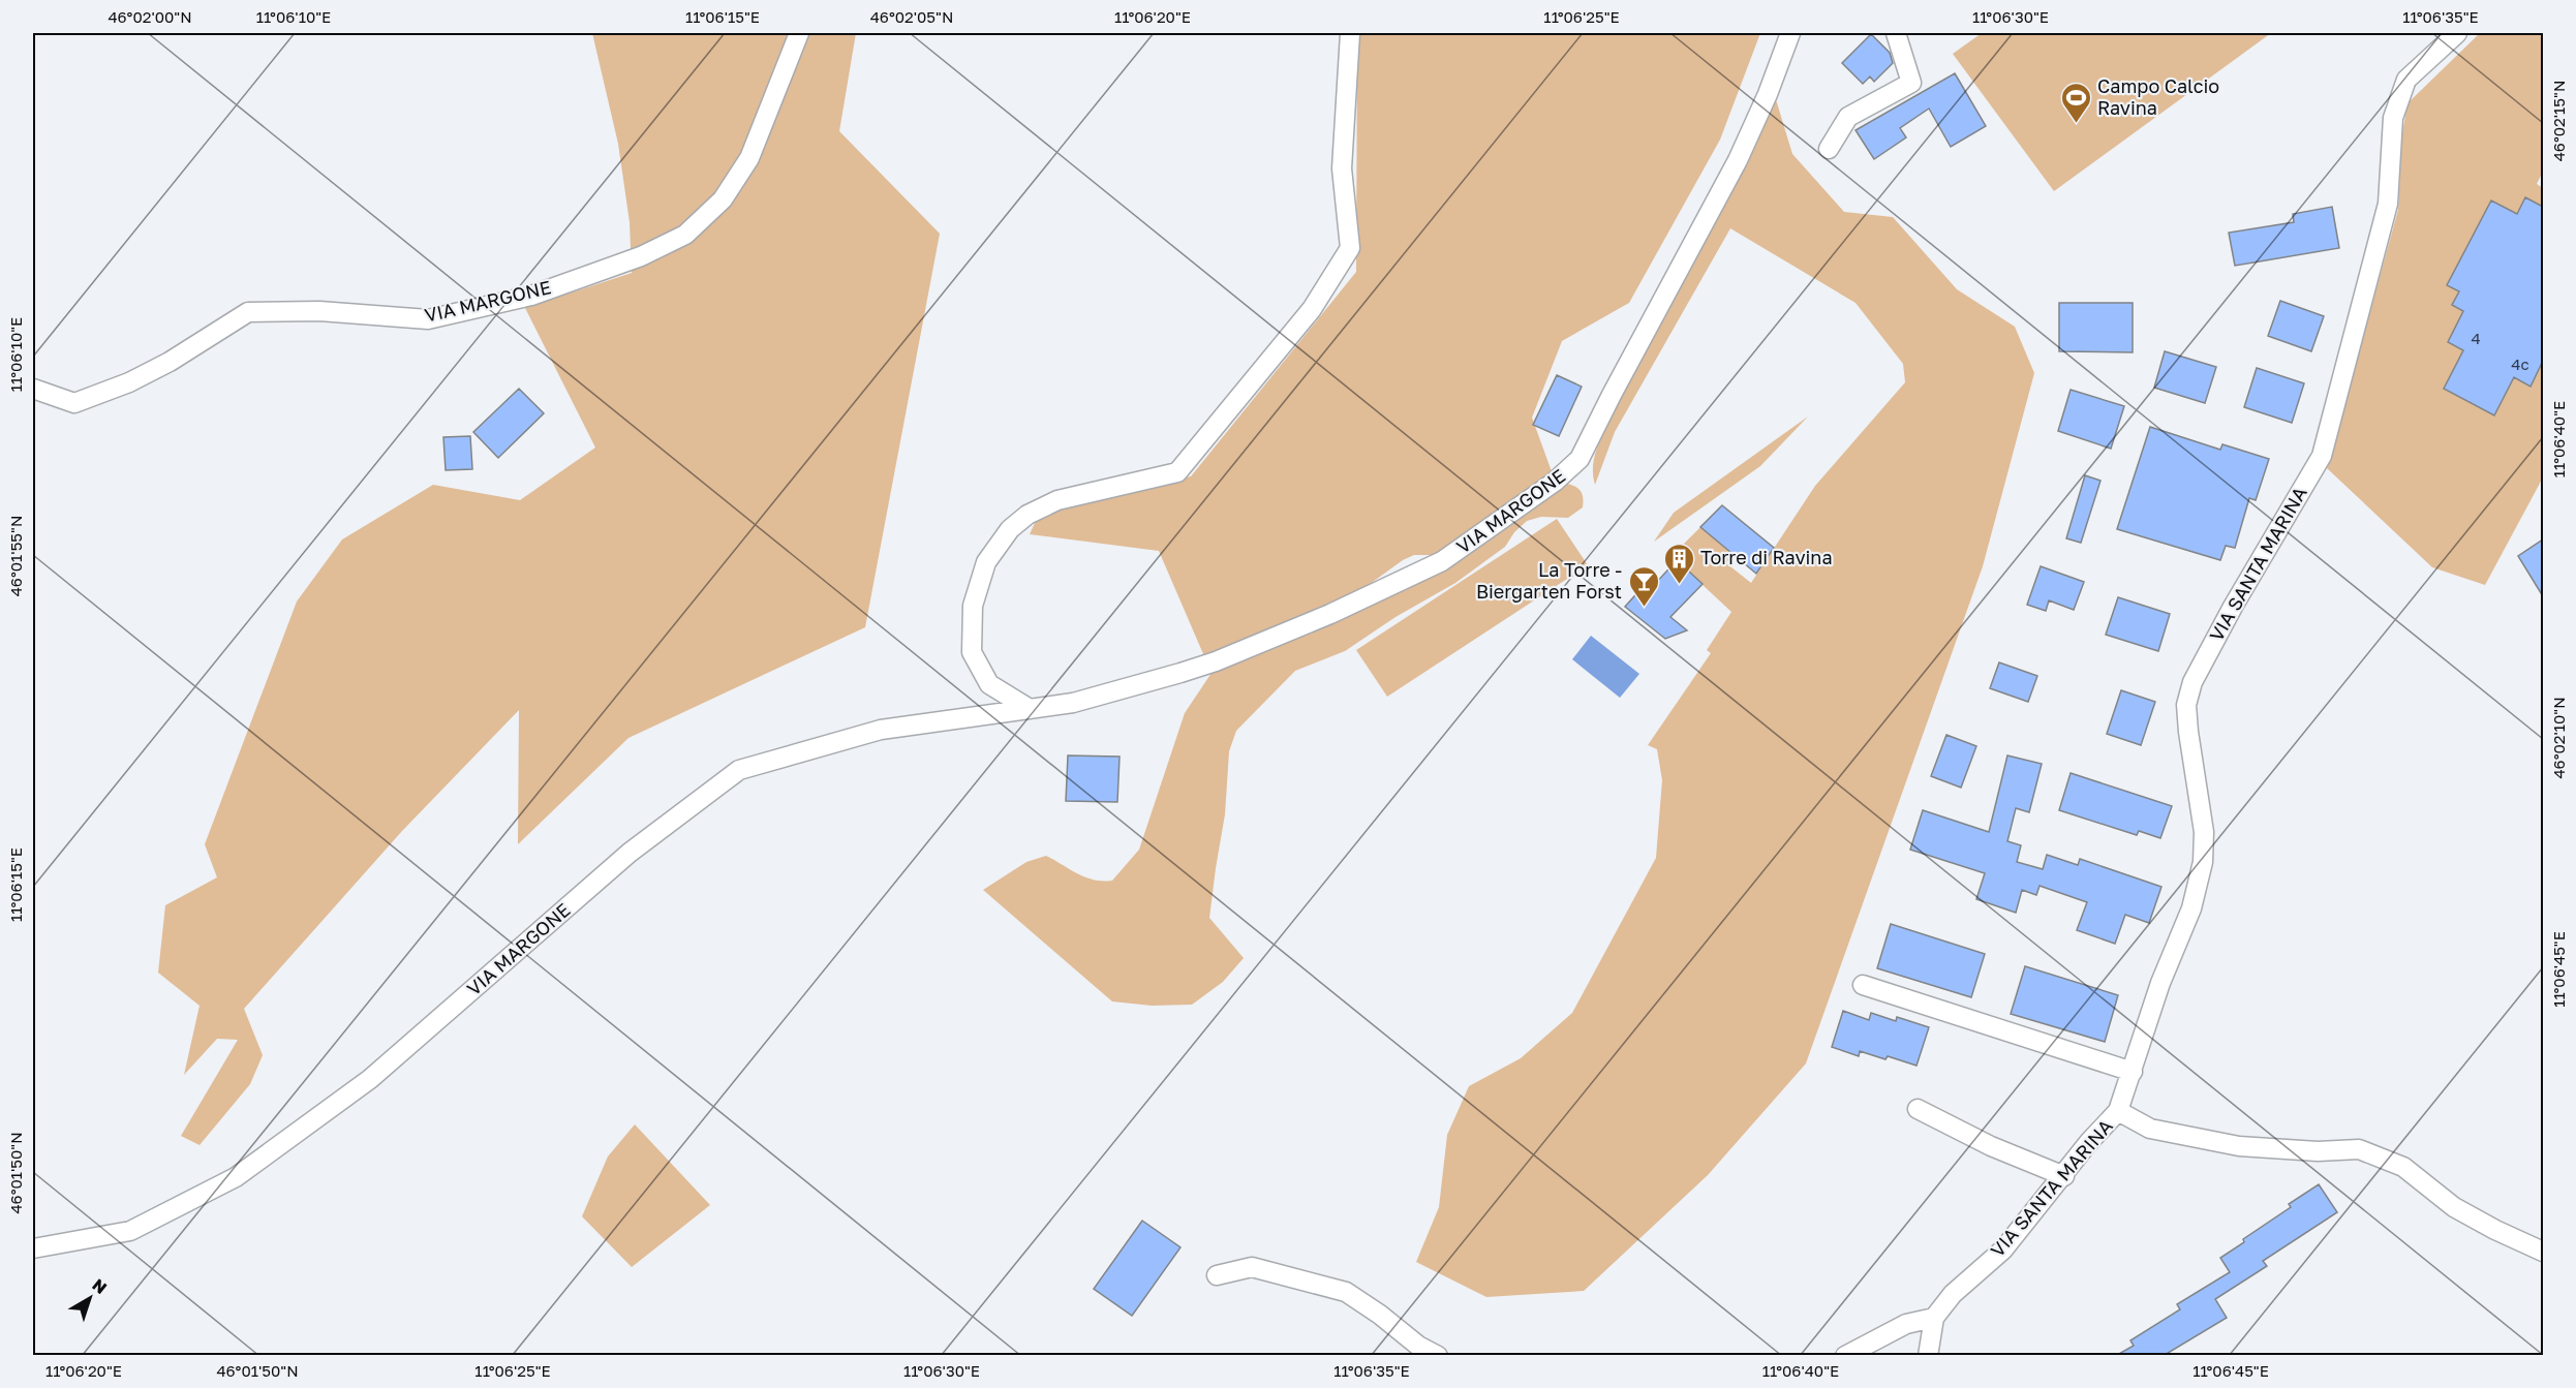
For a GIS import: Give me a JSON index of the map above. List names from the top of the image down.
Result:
{
  "streets": {
    "street": ["VIA MARGONE", "VIA SANTA MARINA"]
  },
  "places": {
    "sports": ["Campo Calcio Ravina"],
    "building": ["Torre di Ravina"],
    "bar": ["La Torre - Biergarten Forst"]
  },
  "house_numbers": ["4", "4c"],
  "north": "top right",
  "coordinates": [
    "46°02'00\"N",
    "11°06'10\"E",
    "11°06'15\"E",
    "46°02'05\"N",
    "11°06'20\"E",
    "11°06'25\"E",
    "11°06'30\"E",
    "11°06'35\"E",
    "46°02'15\"N",
    "11°06'40\"E",
    "46°01'55\"N",
    "46°02'10\"N",
    "11°06'45\"E",
    "46°01'50\"N"
  ]
}
